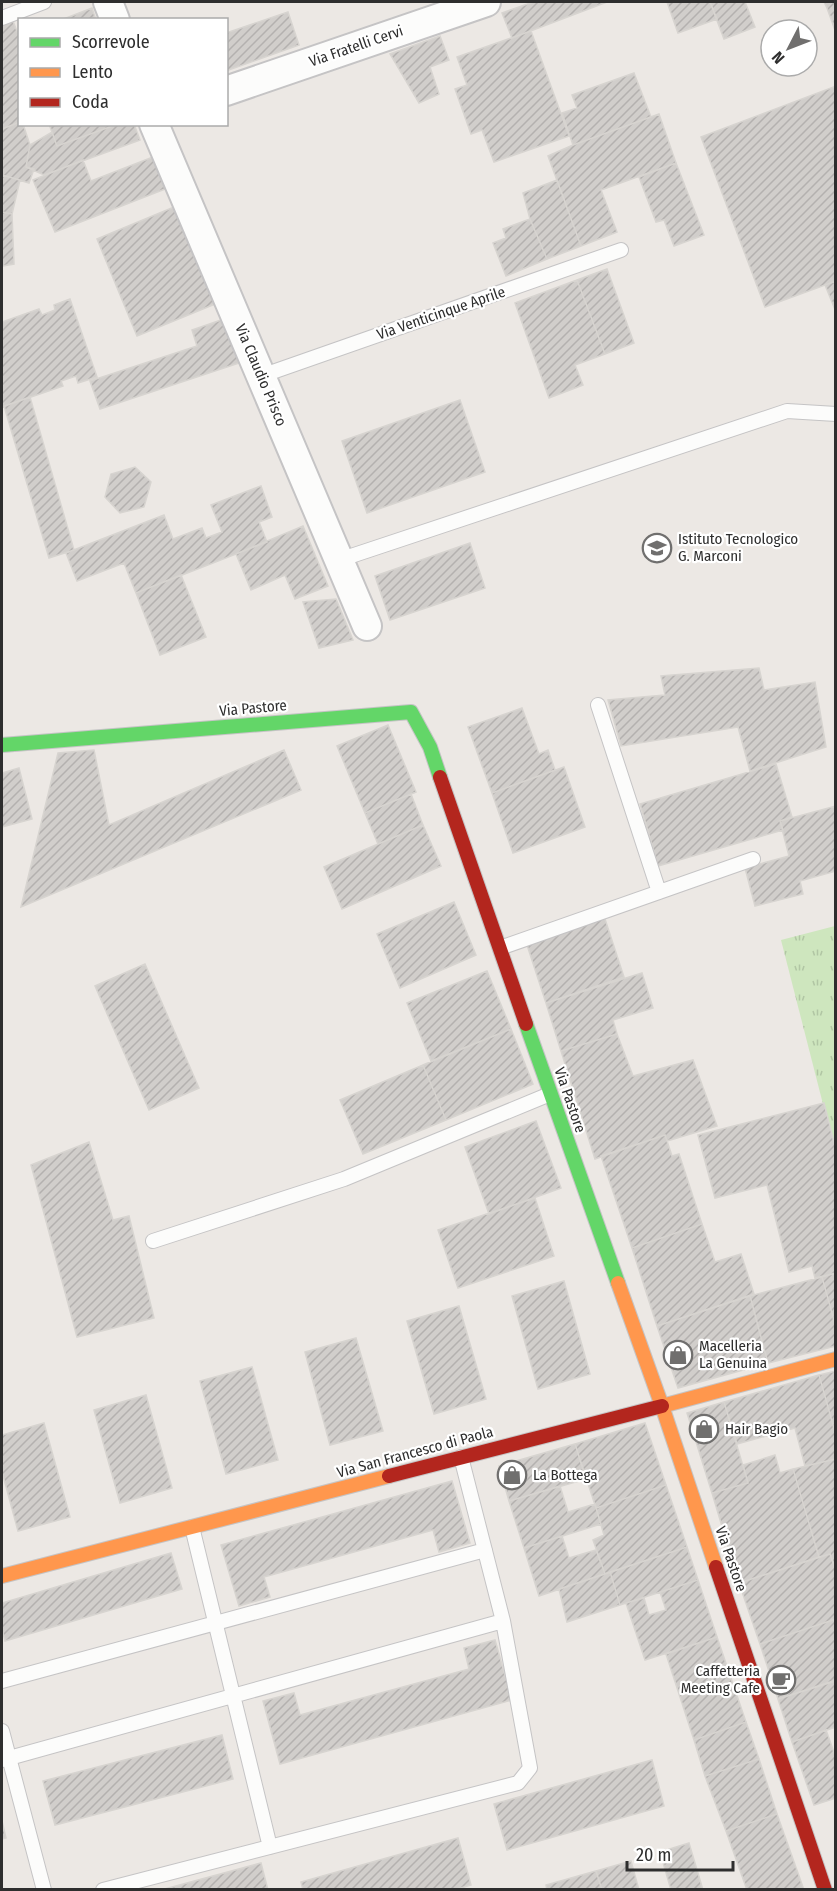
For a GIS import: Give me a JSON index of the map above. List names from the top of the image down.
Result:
{
  "streets": {
    "street": [
      "Via Fratelli Cervi",
      "Via Claudio Prisco",
      "Via Pastore",
      "Via San Francesco di Paola"
    ],
    "lane": ["Via Venticinque Aprile"]
  },
  "crossings": [
    ["Via Venticinque Aprile", "Via Claudio Prisco"],
    ["Via Pastore", "Via San Francesco di Paola"]
  ],
  "places": {
    "school or university": ["Istituto Tecnologico G. Marconi"],
    "shop": ["Macelleria La Genuina", "Hair Bagio", "La Bottega"],
    "cafe": ["Caffetteria Meeting Cafe"]
  },
  "legend": ["Scorrevole", "Lento", "Coda"],
  "scale_bar": "20 m",
  "north": "bottom left"
}
